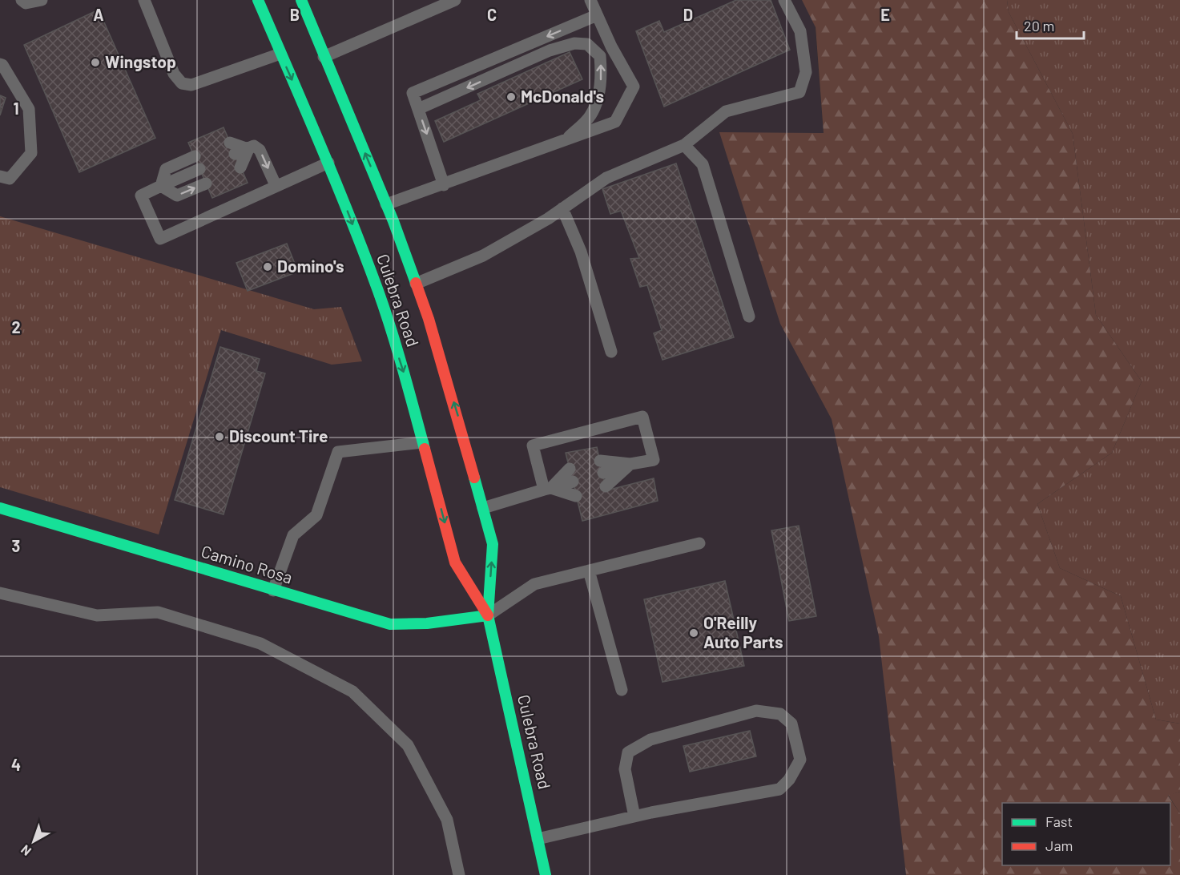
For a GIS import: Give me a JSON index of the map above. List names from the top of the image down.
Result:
{
  "streets": {
    "main road": ["Culebra Road", "Camino Rosa"]
  },
  "crossings": [
    ["Culebra Road", "Camino Rosa"]
  ],
  "places": [
    "Wingstop",
    "McDonald's",
    "Domino's",
    "Discount Tire",
    "O'Reilly Auto Parts"
  ],
  "legend": ["Fast", "Jam"],
  "scale_bar": "20 m",
  "north": "bottom left",
  "grid": {
    "columns": [
      "A",
      "B",
      "C",
      "D",
      "E"
    ],
    "rows": [
      "1",
      "2",
      "3",
      "4"
    ]
  }
}
